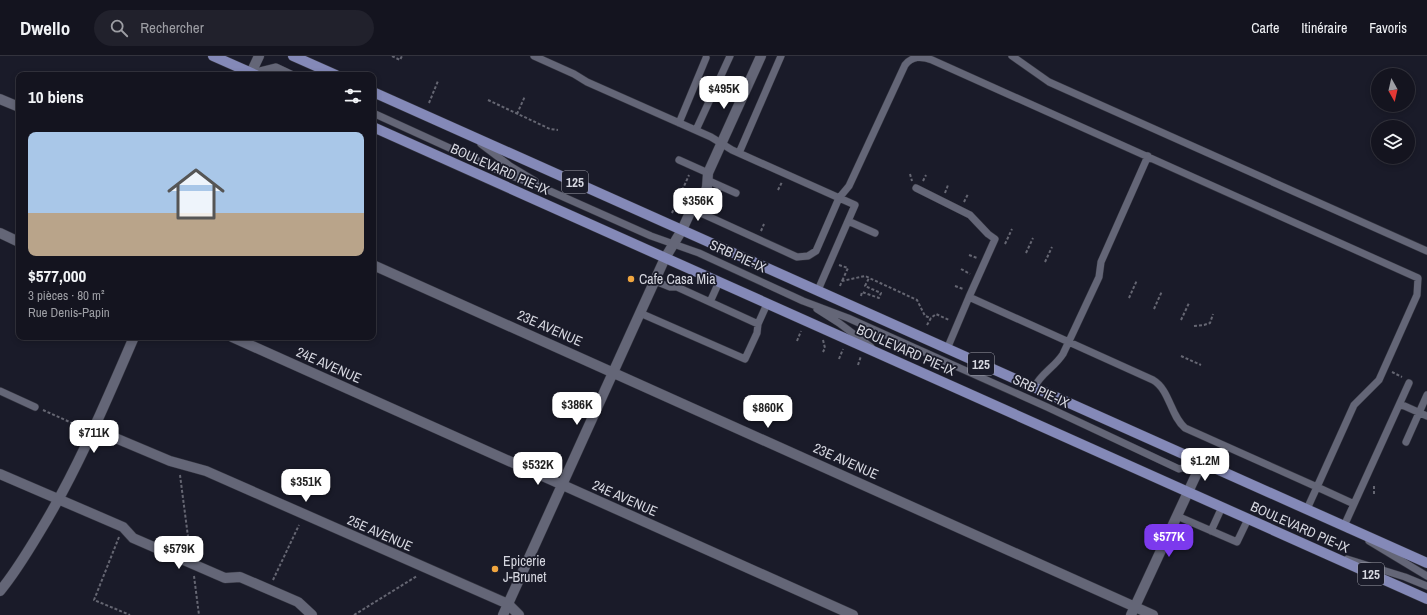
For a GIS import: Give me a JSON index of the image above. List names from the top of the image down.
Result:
{
  "streets": {
    "main road": ["BOULEVARD PIE-IX", "125"],
    "street": ["23E AVENUE", "24E AVENUE", "25E AVENUE"],
    "lane": ["SRB PIE-IX"]
  },
  "crossings": [
    ["BOULEVARD PIE-IX", "SRB PIE-IX"]
  ],
  "places": ["Cafe Casa Mia", "Epicerie J-Brunet"],
  "north": "bottom",
  "page": {
    "header": "Dwello",
    "search": "Rechercher",
    "nav": ["Carte", "Itinéraire", "Favoris"],
    "heading": "10 biens",
    "price": [
      "$495K",
      "$356K",
      "$386K",
      "$860K",
      "$711K",
      "$1.2M",
      "$532K",
      "$351K",
      "$577K",
      "$579K"
    ],
    "list": [
      {
        "name": "$577,000",
        "note": "3 pièces · 80 m² · Rue Denis-Papin"
      }
    ]
  }
}
